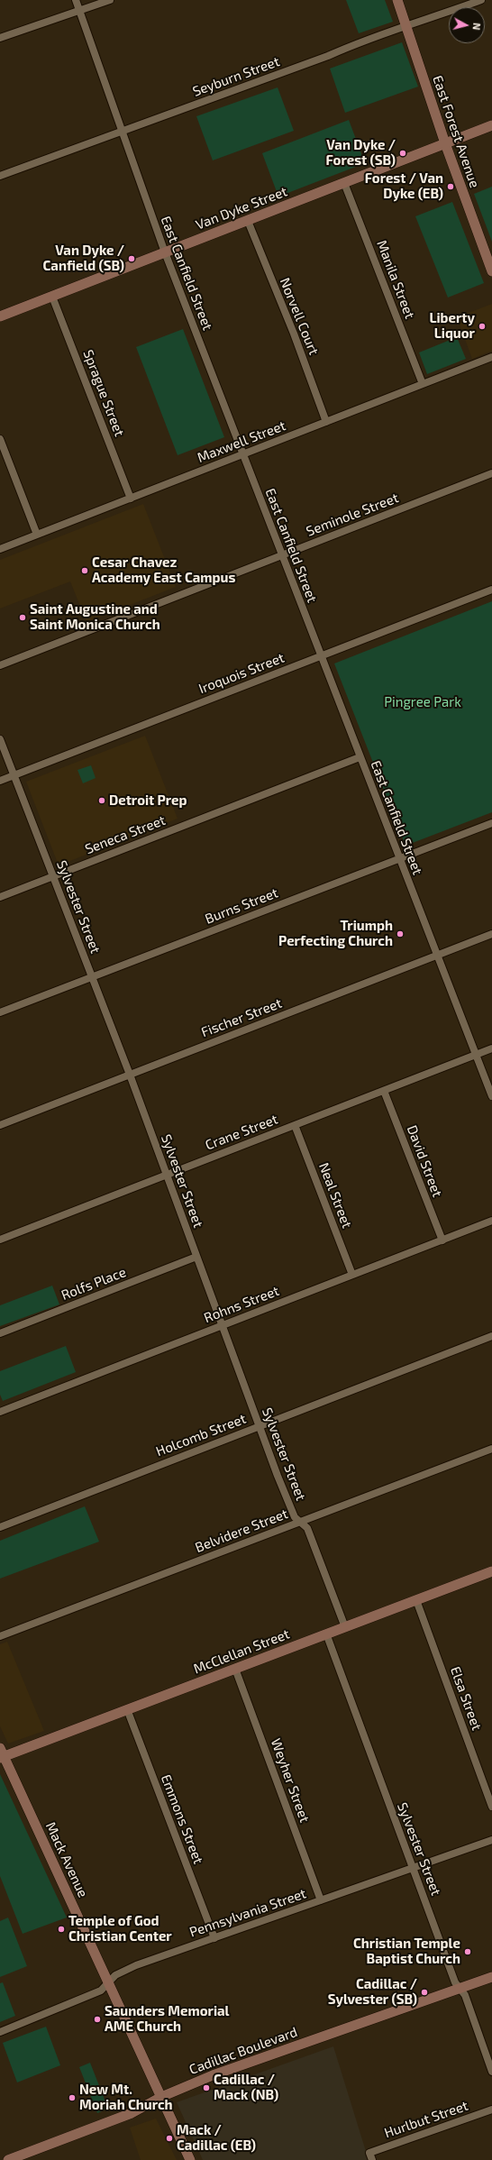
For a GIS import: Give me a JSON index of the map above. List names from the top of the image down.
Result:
{
  "streets": {
    "main road": [
      "East Forest Avenue",
      "Van Dyke Street",
      "McClellan Street",
      "Mack Avenue",
      "Cadillac Boulevard"
    ],
    "street": [
      "Seyburn Street",
      "East Canfield Street",
      "Manila Street",
      "Norvell Court",
      "Sprague Street",
      "Maxwell Street",
      "Seminole Street",
      "Iroquois Street",
      "Seneca Street",
      "Burns Street",
      "Sylvester Street",
      "Fischer Street",
      "Crane Street",
      "David Street",
      "Neal Street",
      "Rolfs Place",
      "Rohns Street",
      "Holcomb Street",
      "Belvidere Street",
      "Elsa Street",
      "Weyher Street",
      "Emmons Street",
      "Pennsylvania Street",
      "Hurlbut Street"
    ]
  },
  "crossings": [
    ["Seyburn Street", "East Forest Avenue"],
    ["Seyburn Street", "East Canfield Street"],
    ["East Forest Avenue", "Van Dyke Street"],
    ["Van Dyke Street", "East Canfield Street"],
    ["Van Dyke Street", "Manila Street"],
    ["Van Dyke Street", "Norvell Court"],
    ["Van Dyke Street", "Sprague Street"],
    ["East Canfield Street", "Maxwell Street"],
    ["East Canfield Street", "Seminole Street"],
    ["East Canfield Street", "Iroquois Street"],
    ["East Canfield Street", "Seneca Street"],
    ["East Canfield Street", "Burns Street"],
    ["East Canfield Street", "Fischer Street"],
    ["East Canfield Street", "Crane Street"],
    ["Manila Street", "Maxwell Street"],
    ["Norvell Court", "Maxwell Street"],
    ["Sprague Street", "Maxwell Street"],
    ["Iroquois Street", "Sylvester Street"],
    ["Seneca Street", "Sylvester Street"],
    ["Burns Street", "Sylvester Street"],
    ["Sylvester Street", "Fischer Street"],
    ["Sylvester Street", "Crane Street"],
    ["Sylvester Street", "Rolfs Place"],
    ["Sylvester Street", "Rohns Street"],
    ["Sylvester Street", "Holcomb Street"],
    ["Sylvester Street", "Belvidere Street"],
    ["Sylvester Street", "McClellan Street"],
    ["Sylvester Street", "Pennsylvania Street"],
    ["Sylvester Street", "Cadillac Boulevard"],
    ["Crane Street", "David Street"],
    ["Crane Street", "Neal Street"],
    ["David Street", "Rohns Street"],
    ["Neal Street", "Rohns Street"],
    ["McClellan Street", "Elsa Street"],
    ["McClellan Street", "Weyher Street"],
    ["McClellan Street", "Emmons Street"],
    ["McClellan Street", "Mack Avenue"],
    ["Weyher Street", "Pennsylvania Street"],
    ["Emmons Street", "Pennsylvania Street"],
    ["Mack Avenue", "Pennsylvania Street"],
    ["Mack Avenue", "Cadillac Boulevard"]
  ],
  "parks": ["Pingree Park"],
  "places": [
    "Van Dyke / Forest (SB)",
    "Forest / Van Dyke (EB)",
    "Van Dyke / Canfield (SB)",
    "Liberty Liquor",
    "Cesar Chavez Academy East Campus",
    "Saint Augustine and Saint Monica Church",
    "Detroit Prep",
    "Triumph Perfecting Church",
    "Temple of God Christian Center",
    "Christian Temple Baptist Church",
    "Cadillac / Sylvester (SB)",
    "Saunders Memorial AME Church",
    "Cadillac / Mack (NB)",
    "New Mt. Moriah Church",
    "Mack / Cadillac (EB)"
  ],
  "north": "right"
}
